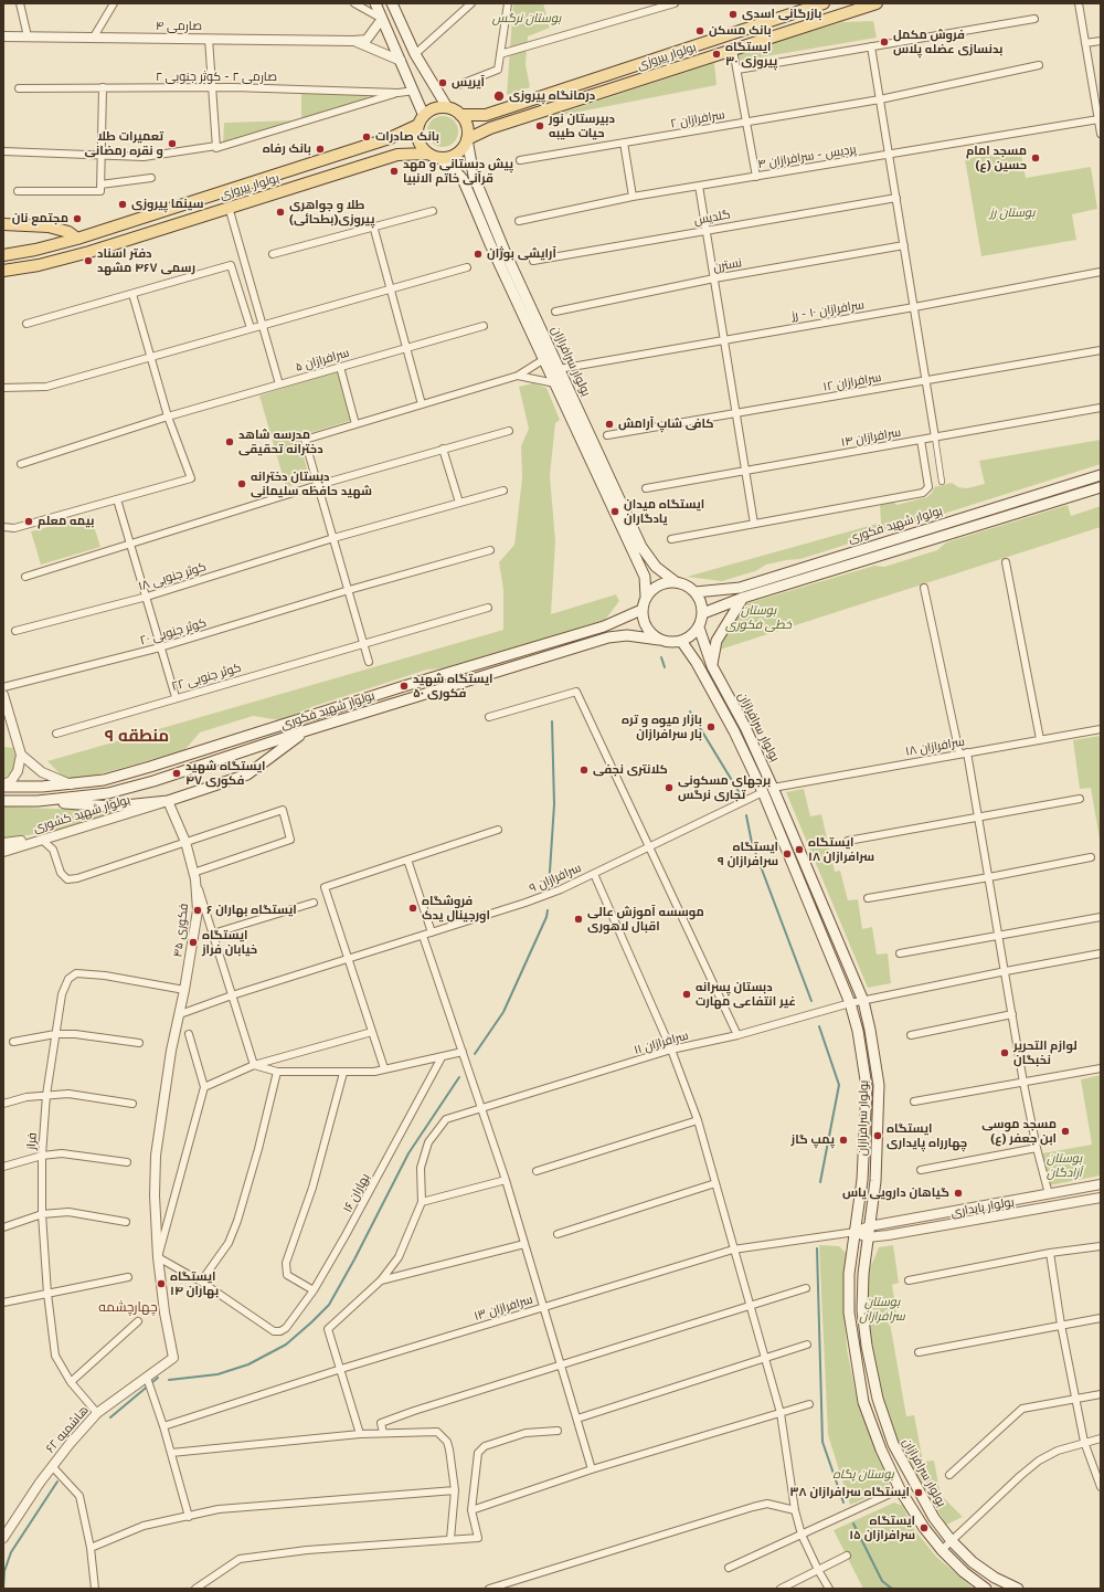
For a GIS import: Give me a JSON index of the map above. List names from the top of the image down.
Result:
{
  "streets": {
    "main road": ["بولوار پیروزی", "بولوار سرافرازان", "بولوار شهید فکوری"],
    "street": [
      "صارمی ۴",
      "صارمی ۲ - کوثر جنوبی ۲",
      "سرافرازان ۲",
      "پردیس - سرافرازان ۴",
      "گلدیس",
      "نسترن",
      "سرافرازان ۱۰ - رز",
      "سرافرازان ۵",
      "سرافرازان ۱۲",
      "سرافرازان ۱۴",
      "کوثر جنوبی ۱۸",
      "کوثر جنوبی ۲۰",
      "کوثر جنوبی ۲۲",
      "سرافرازان ۱۸",
      "بولوار شهید کشوری",
      "سرافرازان ۹",
      "فکوری ۴۵",
      "سرافرازان ۱۱",
      "فراز",
      "بهاران ۱۶",
      "بولوار پایداری",
      "سرافرازان ۱۳",
      "هاشمیه ۶۲"
    ]
  },
  "crossings": [
    ["بولوار پیروزی", "بولوار سرافرازان"],
    ["سرافرازان ۱۰ - رز", "بولوار سرافرازان"],
    ["بولوار سرافرازان", "بولوار شهید فکوری"],
    ["بولوار سرافرازان", "سرافرازان ۱۸"],
    ["بولوار سرافرازان", "سرافرازان ۹"],
    ["بولوار سرافرازان", "سرافرازان ۱۱"],
    ["بولوار سرافرازان", "بولوار پایداری"],
    ["بولوار سرافرازان", "سرافرازان ۱۳"],
    ["بولوار شهید کشوری", "فکوری ۴۵"],
    ["سرافرازان ۹", "فکوری ۴۵"],
    ["فکوری ۴۵", "فراز"],
    ["فکوری ۴۵", "هاشمیه ۶۲"],
    ["فراز", "هاشمیه ۶۲"],
    ["بولوار پایداری", "سرافرازان ۱۳"]
  ],
  "districts": ["منطقه ۹", "چهارچشمه"],
  "parks": [
    "بوستان نرگس",
    "بوستان رز",
    "بوستان خطی فکوری",
    "بوستان آزادگان",
    "بوستان سرافرازان",
    "بوستان پگاه"
  ],
  "places": [
    "بازرگانی اسدی",
    "بانک مسکن",
    "فروش مکمل بدنسازی عضله پلاس",
    "ایستگاه پیروزی ۳۰",
    "آیریس",
    "درمانگاه پیروزی",
    "دبیرستان نور حیات طیبه",
    "بانک صادرات",
    "تعمیرات طلا و نقره رمضانی",
    "بانک رفاه",
    "مسجد امام حسین (ع)",
    "پیش دبستانی و مهد قرآنی خاتم الانبیا",
    "سینما پیروزی",
    "طلا و جواهری پیروزی(بطحائی)",
    "مجتمع نان",
    "آرایشی بوژان",
    "دفتر اسناد رسمی ۴۶۷ مشهد",
    "کافی شاپ آرامش",
    "مدرسه شاهد دخترانه تحقیقی",
    "دبستان دخترانه شهید حافظه سلیمانی",
    "ایستگاه میدان یادگاران",
    "بیمه معلم",
    "ایستگاه شهید فکوری ۵۰",
    "بازار میوه و تره بار سرافرازان",
    "کلانتری نجفی",
    "ایستگاه شهید فکوری ۴۷",
    "برجهای مسکونی تجاری نرگس",
    "ایستگاه سرافرازان ۱۸",
    "ایستگاه سرافرازان ۹",
    "فروشگاه اورجینال یدک",
    "ایستگاه بهاران ۶",
    "موسسه آموزش عالی اقبال لاهوری",
    "ایستگاه خیابان فراز",
    "دبستان پسرانه غیر انتفاعی مهارت",
    "لوازم التحریر نخبگان",
    "مسجد موسی ابن جعفر (ع)",
    "ایستگاه چهارراه پایداری",
    "پمپ گاز",
    "گیاهان دارویی یاس",
    "ایستگاه بهاران ۱۴",
    "ایستگاه سرافرازان ۳۸",
    "ایستگاه سرافرازان ۱۵"
  ]
}
